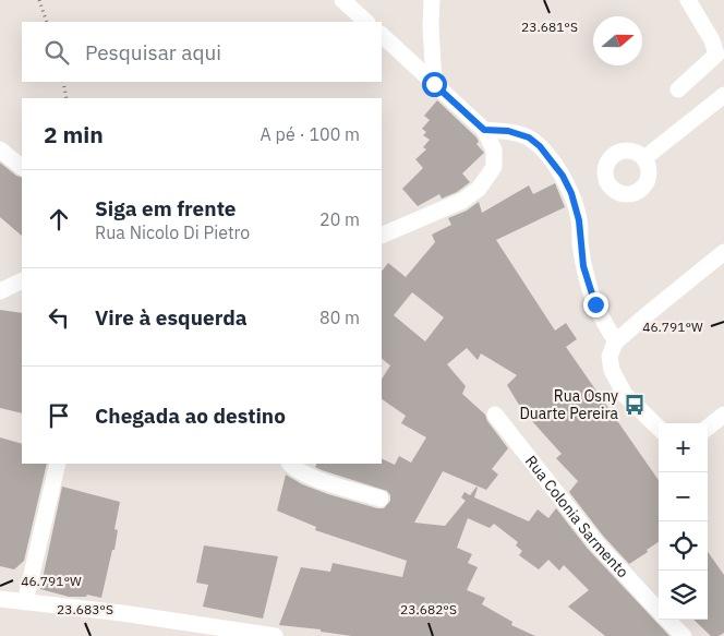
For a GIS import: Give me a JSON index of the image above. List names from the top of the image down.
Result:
{
  "streets": {
    "street": ["Rua Colonia Sarmento"]
  },
  "places": {
    "bus stop": ["Rua Osny Duarte Pereira"]
  },
  "north": "right",
  "page": {
    "search": "Pesquisar aqui",
    "heading": ["2 min", "A pé · 100 m"],
    "list": [
      ["Siga em frente", "Rua Nicolo Di Pietro", "20 m"],
      ["Vire à esquerda", "80 m"],
      "Chegada ao destino"
    ],
    "map_buttons": ["+", "−"]
  },
  "coordinates": [
    "23.681°S",
    "46.791°W",
    "23.683°S",
    "23.682°S"
  ]
}
